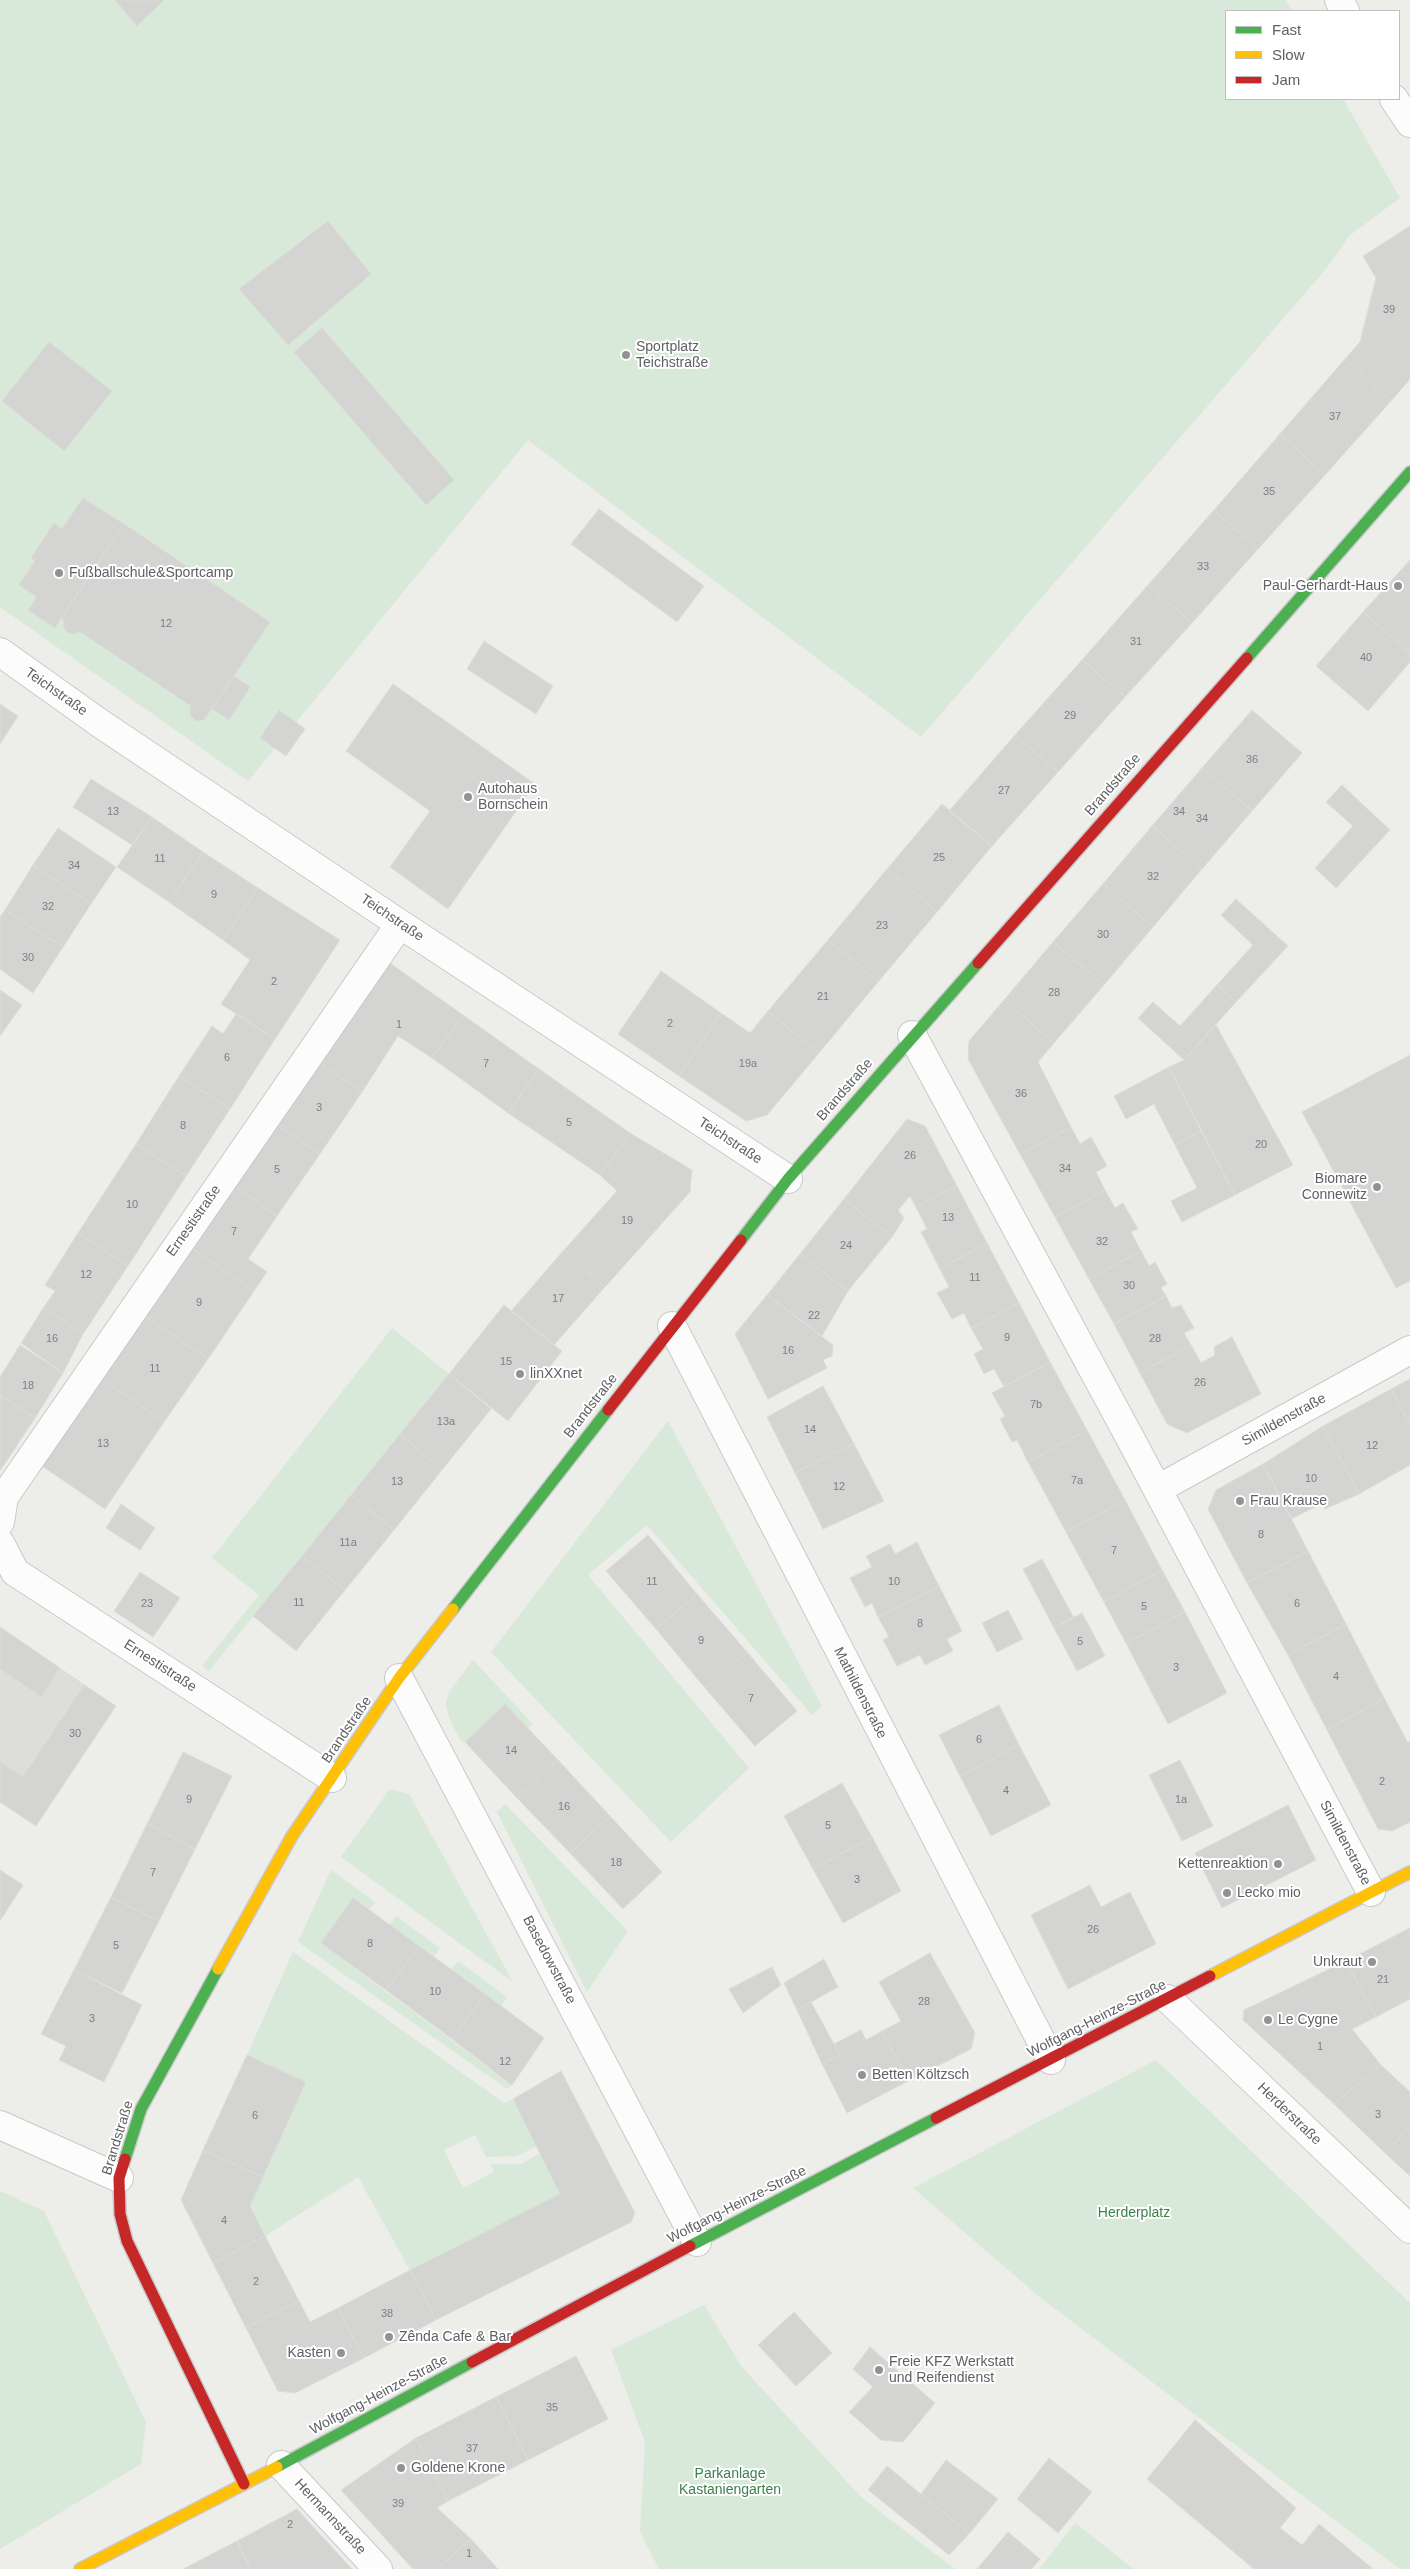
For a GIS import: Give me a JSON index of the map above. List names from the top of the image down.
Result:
{
  "streets": {
    "street": [
      "Teichstraße",
      "Brandstraße",
      "Ernestistraße",
      "Simildenstraße",
      "Mathildenstraße",
      "Basedowstraße",
      "Wolfgang-Heinze-Straße",
      "Herderstraße",
      "Hermannstraße"
    ]
  },
  "crossings": [
    ["Teichstraße", "Brandstraße"],
    ["Teichstraße", "Ernestistraße"],
    ["Brandstraße", "Ernestistraße"],
    ["Brandstraße", "Simildenstraße"],
    ["Brandstraße", "Mathildenstraße"],
    ["Brandstraße", "Basedowstraße"],
    ["Brandstraße", "Wolfgang-Heinze-Straße"],
    ["Simildenstraße", "Wolfgang-Heinze-Straße"],
    ["Mathildenstraße", "Wolfgang-Heinze-Straße"],
    ["Basedowstraße", "Wolfgang-Heinze-Straße"],
    ["Wolfgang-Heinze-Straße", "Herderstraße"],
    ["Wolfgang-Heinze-Straße", "Hermannstraße"]
  ],
  "parks": ["Herderplatz", "Parkanlage Kastaniengarten"],
  "places": [
    "Sportplatz Teichstraße",
    "Fußballschule&Sportcamp",
    "Paul-Gerhardt-Haus",
    "Autohaus Bornschein",
    "Biomare Connewitz",
    "linXXnet",
    "Frau Krause",
    "Kettenreaktion",
    "Lecko mio",
    "Unkraut",
    "Le Cygne",
    "Betten Költzsch",
    "Zênda Cafe & Bar",
    "Kasten",
    "Freie KFZ Werkstatt und Reifendienst",
    "Goldene Krone"
  ],
  "house_numbers": [
    "39",
    "37",
    "35",
    "33",
    "12",
    "31",
    "40",
    "29",
    "36",
    "27",
    "13",
    "34",
    "34",
    "25",
    "11",
    "34",
    "32",
    "9",
    "32",
    "23",
    "30",
    "30",
    "2",
    "28",
    "21",
    "2",
    "1",
    "6",
    "7",
    "19a",
    "36",
    "3",
    "5",
    "8",
    "20",
    "26",
    "34",
    "5",
    "10",
    "13",
    "19",
    "7",
    "32",
    "24",
    "12",
    "11",
    "30",
    "17",
    "9",
    "22",
    "9",
    "16",
    "28",
    "16",
    "15",
    "11",
    "26",
    "18",
    "7b",
    "13a",
    "14",
    "13",
    "12",
    "10",
    "7a",
    "13",
    "12",
    "8",
    "11a",
    "7",
    "11",
    "10",
    "11",
    "23",
    "6",
    "5",
    "8",
    "9",
    "5",
    "3",
    "4",
    "7",
    "30",
    "6",
    "14",
    "2",
    "4",
    "9",
    "1a",
    "16",
    "5",
    "18",
    "7",
    "3",
    "26",
    "8",
    "5",
    "21",
    "10",
    "28",
    "3",
    "1",
    "12",
    "3",
    "6",
    "4",
    "2",
    "38",
    "35",
    "37",
    "39",
    "2",
    "1"
  ],
  "legend": ["Fast", "Slow", "Jam"]
}
